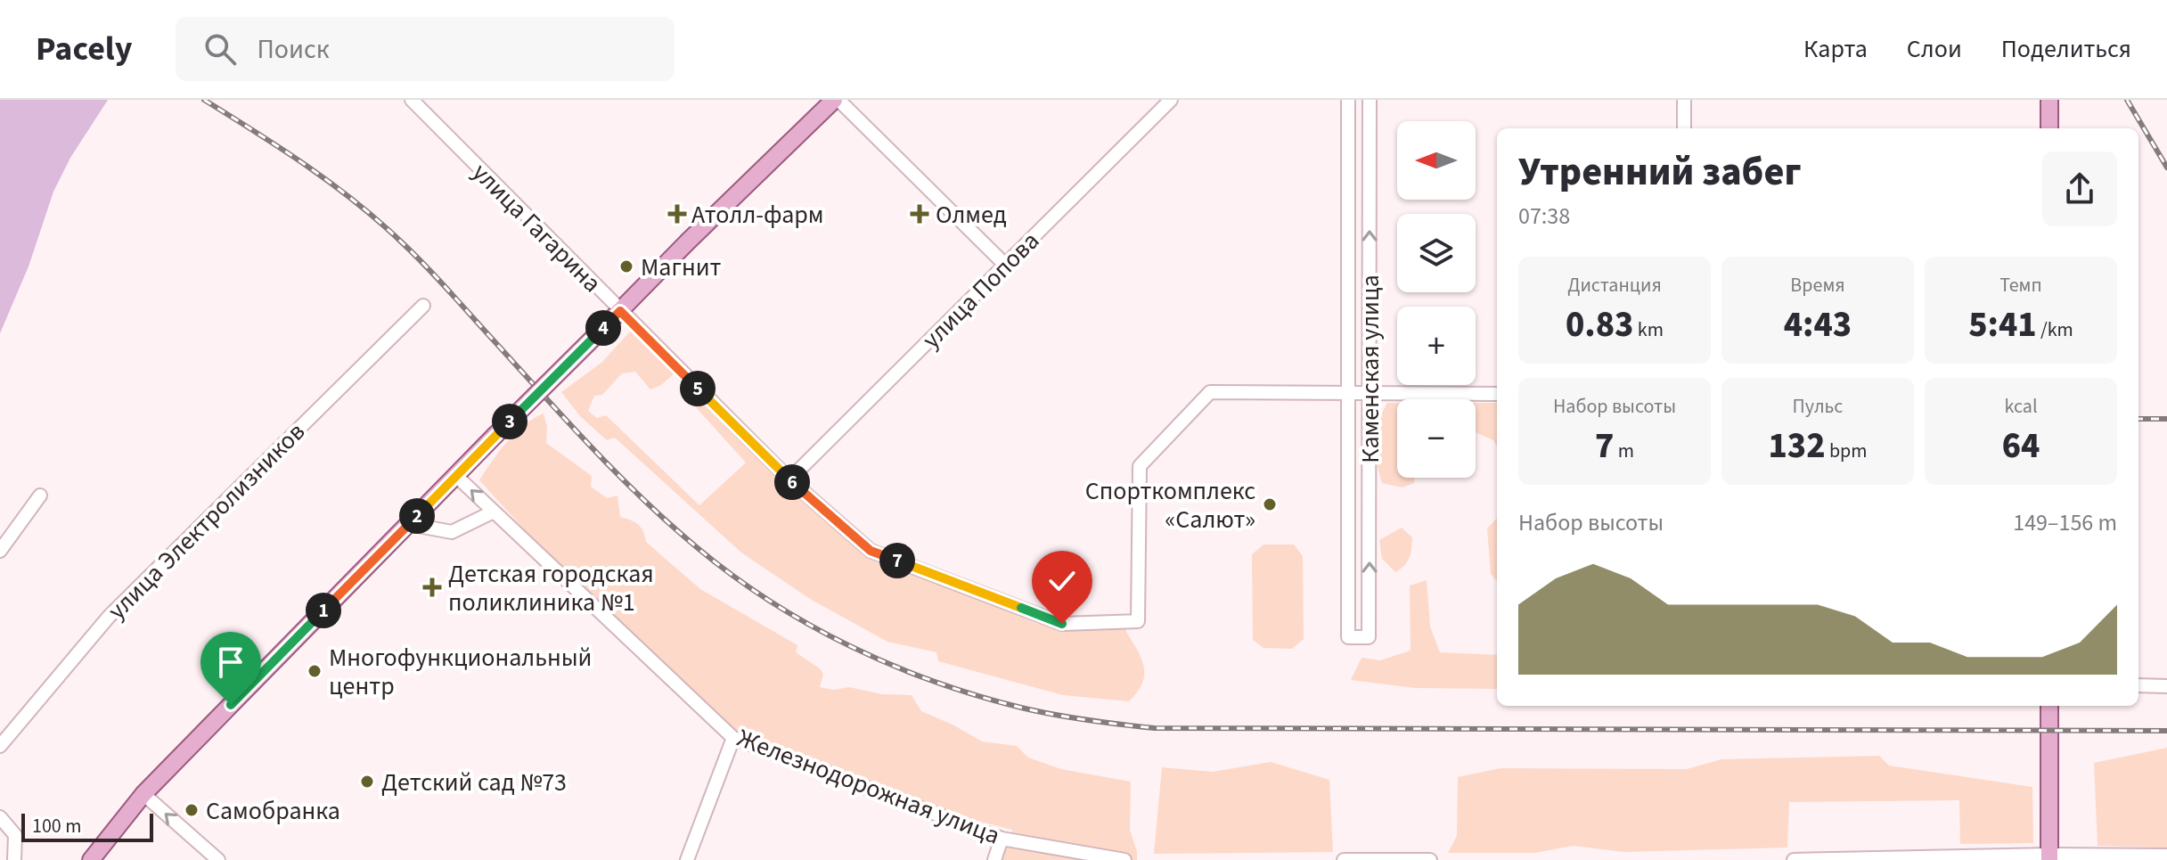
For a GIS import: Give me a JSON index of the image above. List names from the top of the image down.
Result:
{
  "streets": {
    "street": [
      "улица Гагарина",
      "улица Попова",
      "Каменская улица",
      "улица Электролизников",
      "Железнодорожная улица"
    ]
  },
  "crossings": [
    ["улица Гагарина", "улица Попова"],
    ["улица Гагарина", "Каменская улица"]
  ],
  "places": {
    "health": ["Атолл-фарм", "Олмед", "Детская городская поликлиника №1"],
    "other": [
      "Магнит",
      "Спорткомплекс «Салют»",
      "Многофункциональный центр",
      "Детский сад №73",
      "Самобранка"
    ]
  },
  "scale_bar": "100 m",
  "north": "left",
  "page": {
    "header": "Pacely",
    "search": "Поиск",
    "nav": ["Карта", "Слои", "Поделиться"],
    "map_buttons": ["+", "−"],
    "heading": ["Утренний забег", "07:38"],
    "stats": [
      ["Дистанция", "0.83 km"],
      ["Время", "4:43"],
      ["Темп", "5:41 /km"],
      ["Набор высоты", "7 m"],
      ["Пульс", "132 bpm"],
      ["kcal", "64"]
    ],
    "pins": [
      "4",
      "5",
      "3",
      "6",
      "2",
      "7",
      "1"
    ],
    "chart": ["Набор высоты", "149–156 m"],
    "scale": "100 m"
  }
}
